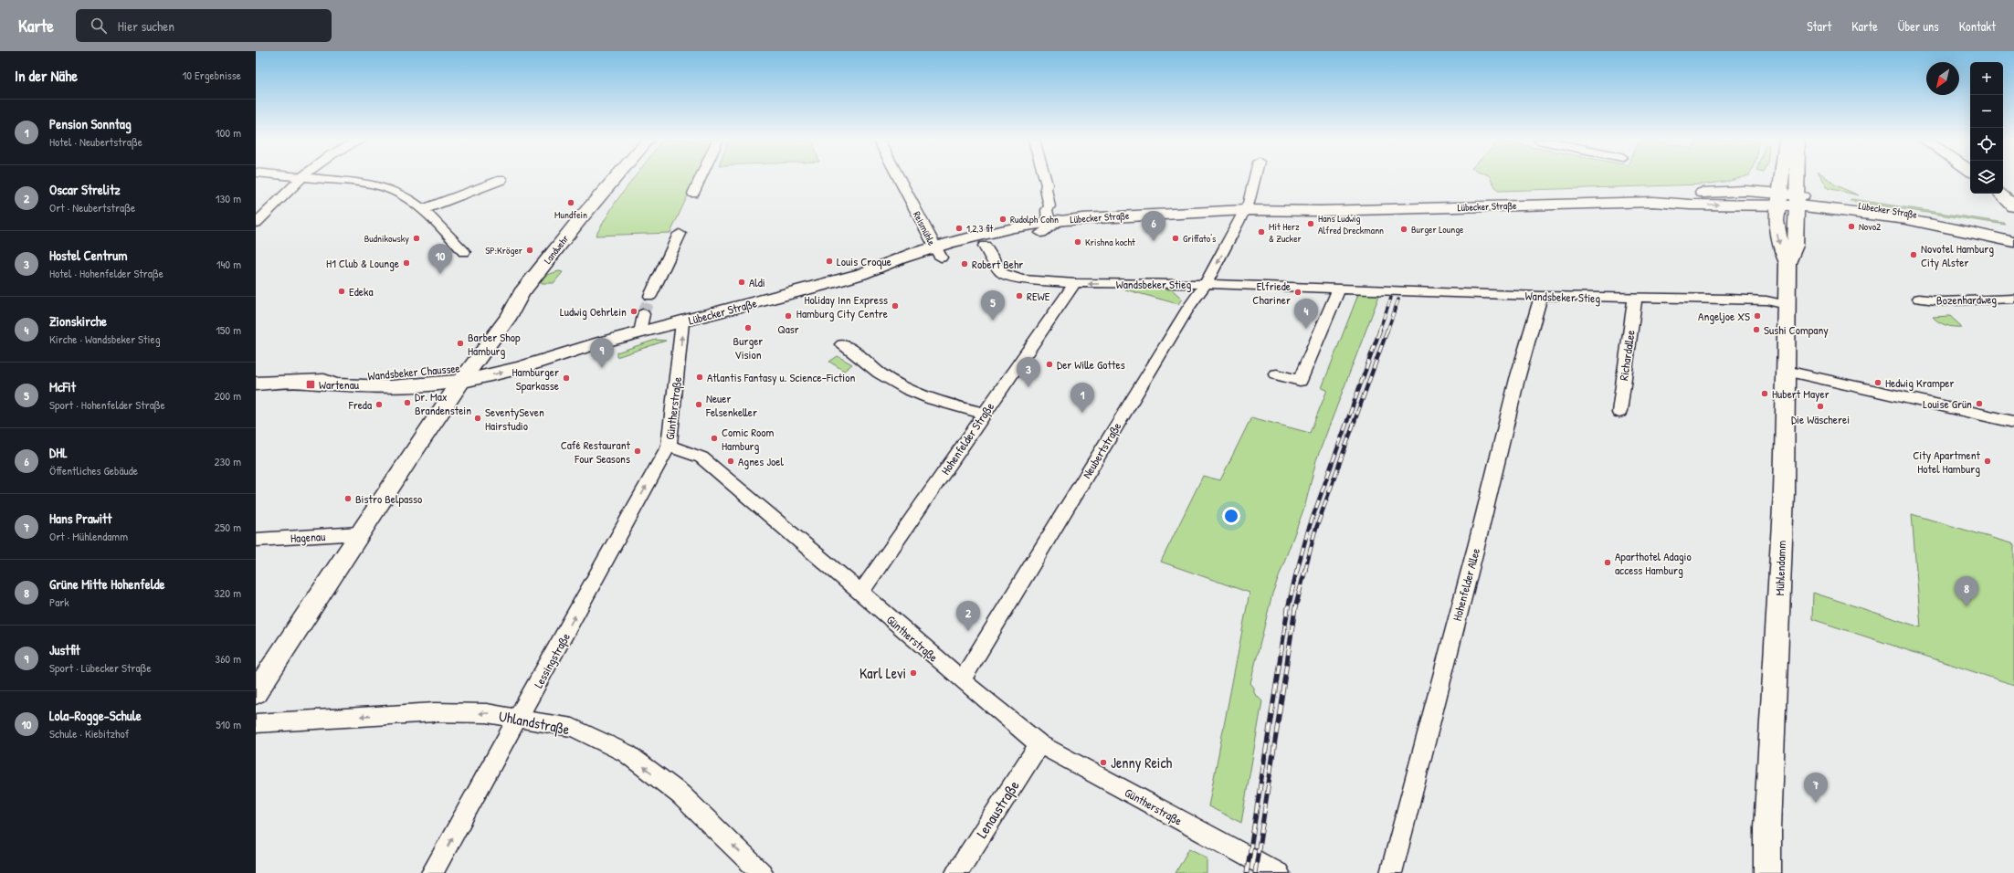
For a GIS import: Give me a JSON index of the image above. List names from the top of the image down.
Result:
{
  "streets": {
    "main road": [
      "Lübecker Straße",
      "Landwehr",
      "Wandsbeker Chaussee",
      "Mühlendamm"
    ],
    "street": [
      "Reismühle",
      "Wandsbeker Stieg",
      "Bozenhardweg",
      "Richardallee",
      "Güntherstraße",
      "Hohenfelder Straße",
      "Neubertstraße",
      "Hagenau",
      "Hohenfelder Allee",
      "Lessingstraße",
      "Uhlandstraße",
      "Lenaustraße"
    ]
  },
  "crossings": [
    ["Lübecker Straße", "Reismühle"],
    ["Lübecker Straße", "Landwehr"],
    ["Lübecker Straße", "Wandsbeker Stieg"],
    ["Lübecker Straße", "Wandsbeker Chaussee"],
    ["Lübecker Straße", "Güntherstraße"],
    ["Lübecker Straße", "Neubertstraße"],
    ["Lübecker Straße", "Mühlendamm"],
    ["Landwehr", "Wandsbeker Chaussee"],
    ["Wandsbeker Stieg", "Richardallee"],
    ["Wandsbeker Stieg", "Hohenfelder Straße"],
    ["Wandsbeker Stieg", "Neubertstraße"],
    ["Wandsbeker Stieg", "Mühlendamm"],
    ["Wandsbeker Stieg", "Hohenfelder Allee"],
    ["Güntherstraße", "Hohenfelder Straße"],
    ["Güntherstraße", "Neubertstraße"],
    ["Güntherstraße", "Lessingstraße"],
    ["Güntherstraße", "Lenaustraße"],
    ["Lessingstraße", "Uhlandstraße"]
  ],
  "one_way": ["Lessingstraße", "Uhlandstraße"],
  "places": {
    "other": [
      "Mundfein",
      "Rudolph Cohn",
      "Hans Ludwig Alfred Dreckmann",
      "Novo2",
      "1,2,3 fit",
      "Burger Lounge",
      "Mit Herz & Zucker",
      "Budnikowsky",
      "Griffato's",
      "Krishna kocht",
      "SP:Kröger",
      "Novotel Hamburg City Alster",
      "Louis Croque",
      "H1 Club & Lounge",
      "Robert Behr",
      "Aldi",
      "Edeka",
      "Elfriede Chariner",
      "REWE",
      "Holiday Inn Express Hamburg City Centre",
      "Ludwig Oehrlein",
      "Qasr",
      "Angeljoe XS",
      "Burger Vision",
      "Sushi Company",
      "Barber Shop Hamburg",
      "Der Wille Gottes",
      "Atlantis Fantasy u. Science-Fiction",
      "Hamburger Sparkasse",
      "Hedwig Kramper",
      "Hubert Mayer",
      "Dr. Max Brandenstein",
      "Louise Grün",
      "Freda",
      "Neuer Felsenkeller",
      "Die Wäscherei",
      "SeventySeven Hairstudio",
      "Comic Room Hamburg",
      "Café Restaurant Four Seasons",
      "Agnes Joel",
      "City Apartment Hotel Hamburg",
      "Bistro Belpasso",
      "Aparthotel Adagio access Hamburg",
      "Karl Levi",
      "Jenny Reich"
    ],
    "transit": ["Wartenau"]
  },
  "north": "bottom left",
  "page": {
    "header": "Karte",
    "search": "Hier suchen",
    "nav": [
      "Start",
      "Karte",
      "Über uns",
      "Kontakt"
    ],
    "heading": ["In der Nähe", "10 Ergebnisse"],
    "map_buttons": ["+", "−"],
    "list": [
      {
        "mark": "1",
        "name": "Pension Sonntag",
        "note": "Hotel · Neubertstraße",
        "value": "100 m"
      },
      {
        "mark": "2",
        "name": "Oscar Strelitz",
        "note": "Ort · Neubertstraße",
        "value": "130 m"
      },
      {
        "mark": "3",
        "name": "Hostel Centrum",
        "note": "Hotel · Hohenfelder Straße",
        "value": "140 m"
      },
      {
        "mark": "4",
        "name": "Zionskirche",
        "note": "Kirche · Wandsbeker Stieg",
        "value": "150 m"
      },
      {
        "mark": "5",
        "name": "McFit",
        "note": "Sport · Hohenfelder Straße",
        "value": "200 m"
      },
      {
        "mark": "6",
        "name": "DHL",
        "note": "Öffentliches Gebäude",
        "value": "230 m"
      },
      {
        "mark": "7",
        "name": "Hans Prawitt",
        "note": "Ort · Mühlendamm",
        "value": "250 m"
      },
      {
        "mark": "8",
        "name": "Grüne Mitte Hohenfelde",
        "note": "Park",
        "value": "320 m"
      },
      {
        "mark": "9",
        "name": "Justfit",
        "note": "Sport · Lübecker Straße",
        "value": "360 m"
      },
      {
        "mark": "10",
        "name": "Lola-Rogge-Schule",
        "note": "Schule · Kiebitzhof",
        "value": "510 m"
      }
    ],
    "pins": [
      "6",
      "10",
      "5",
      "4",
      "9",
      "3",
      "1",
      "8",
      "2",
      "7"
    ]
  }
}
